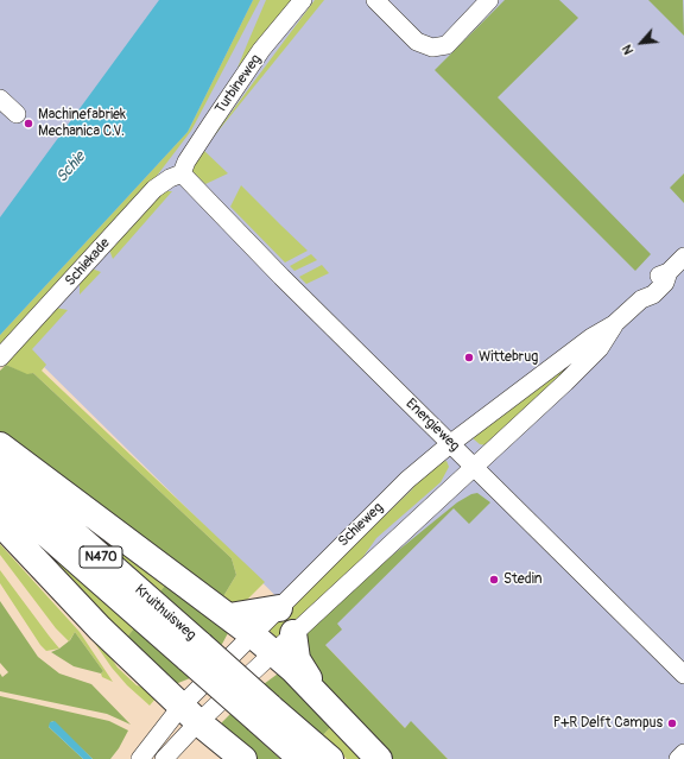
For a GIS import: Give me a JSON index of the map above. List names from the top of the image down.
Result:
{
  "streets": {
    "highway": ["N470", "Kruithuisweg"],
    "street": [
      "Turbineweg",
      "Schiekade",
      "Energieweg",
      "Schieweg"
    ]
  },
  "crossings": [
    ["Turbineweg", "Schiekade"],
    ["Turbineweg", "Energieweg"],
    ["Schiekade", "Energieweg"],
    ["Energieweg", "Schieweg"],
    ["Schieweg", "N470"]
  ],
  "water": ["Schie"],
  "places": [
    "Machinefabriek Mechanica C.V.",
    "Wittebrug",
    "Stedin",
    "P+R Delft Campus"
  ],
  "north": "bottom left"
}
